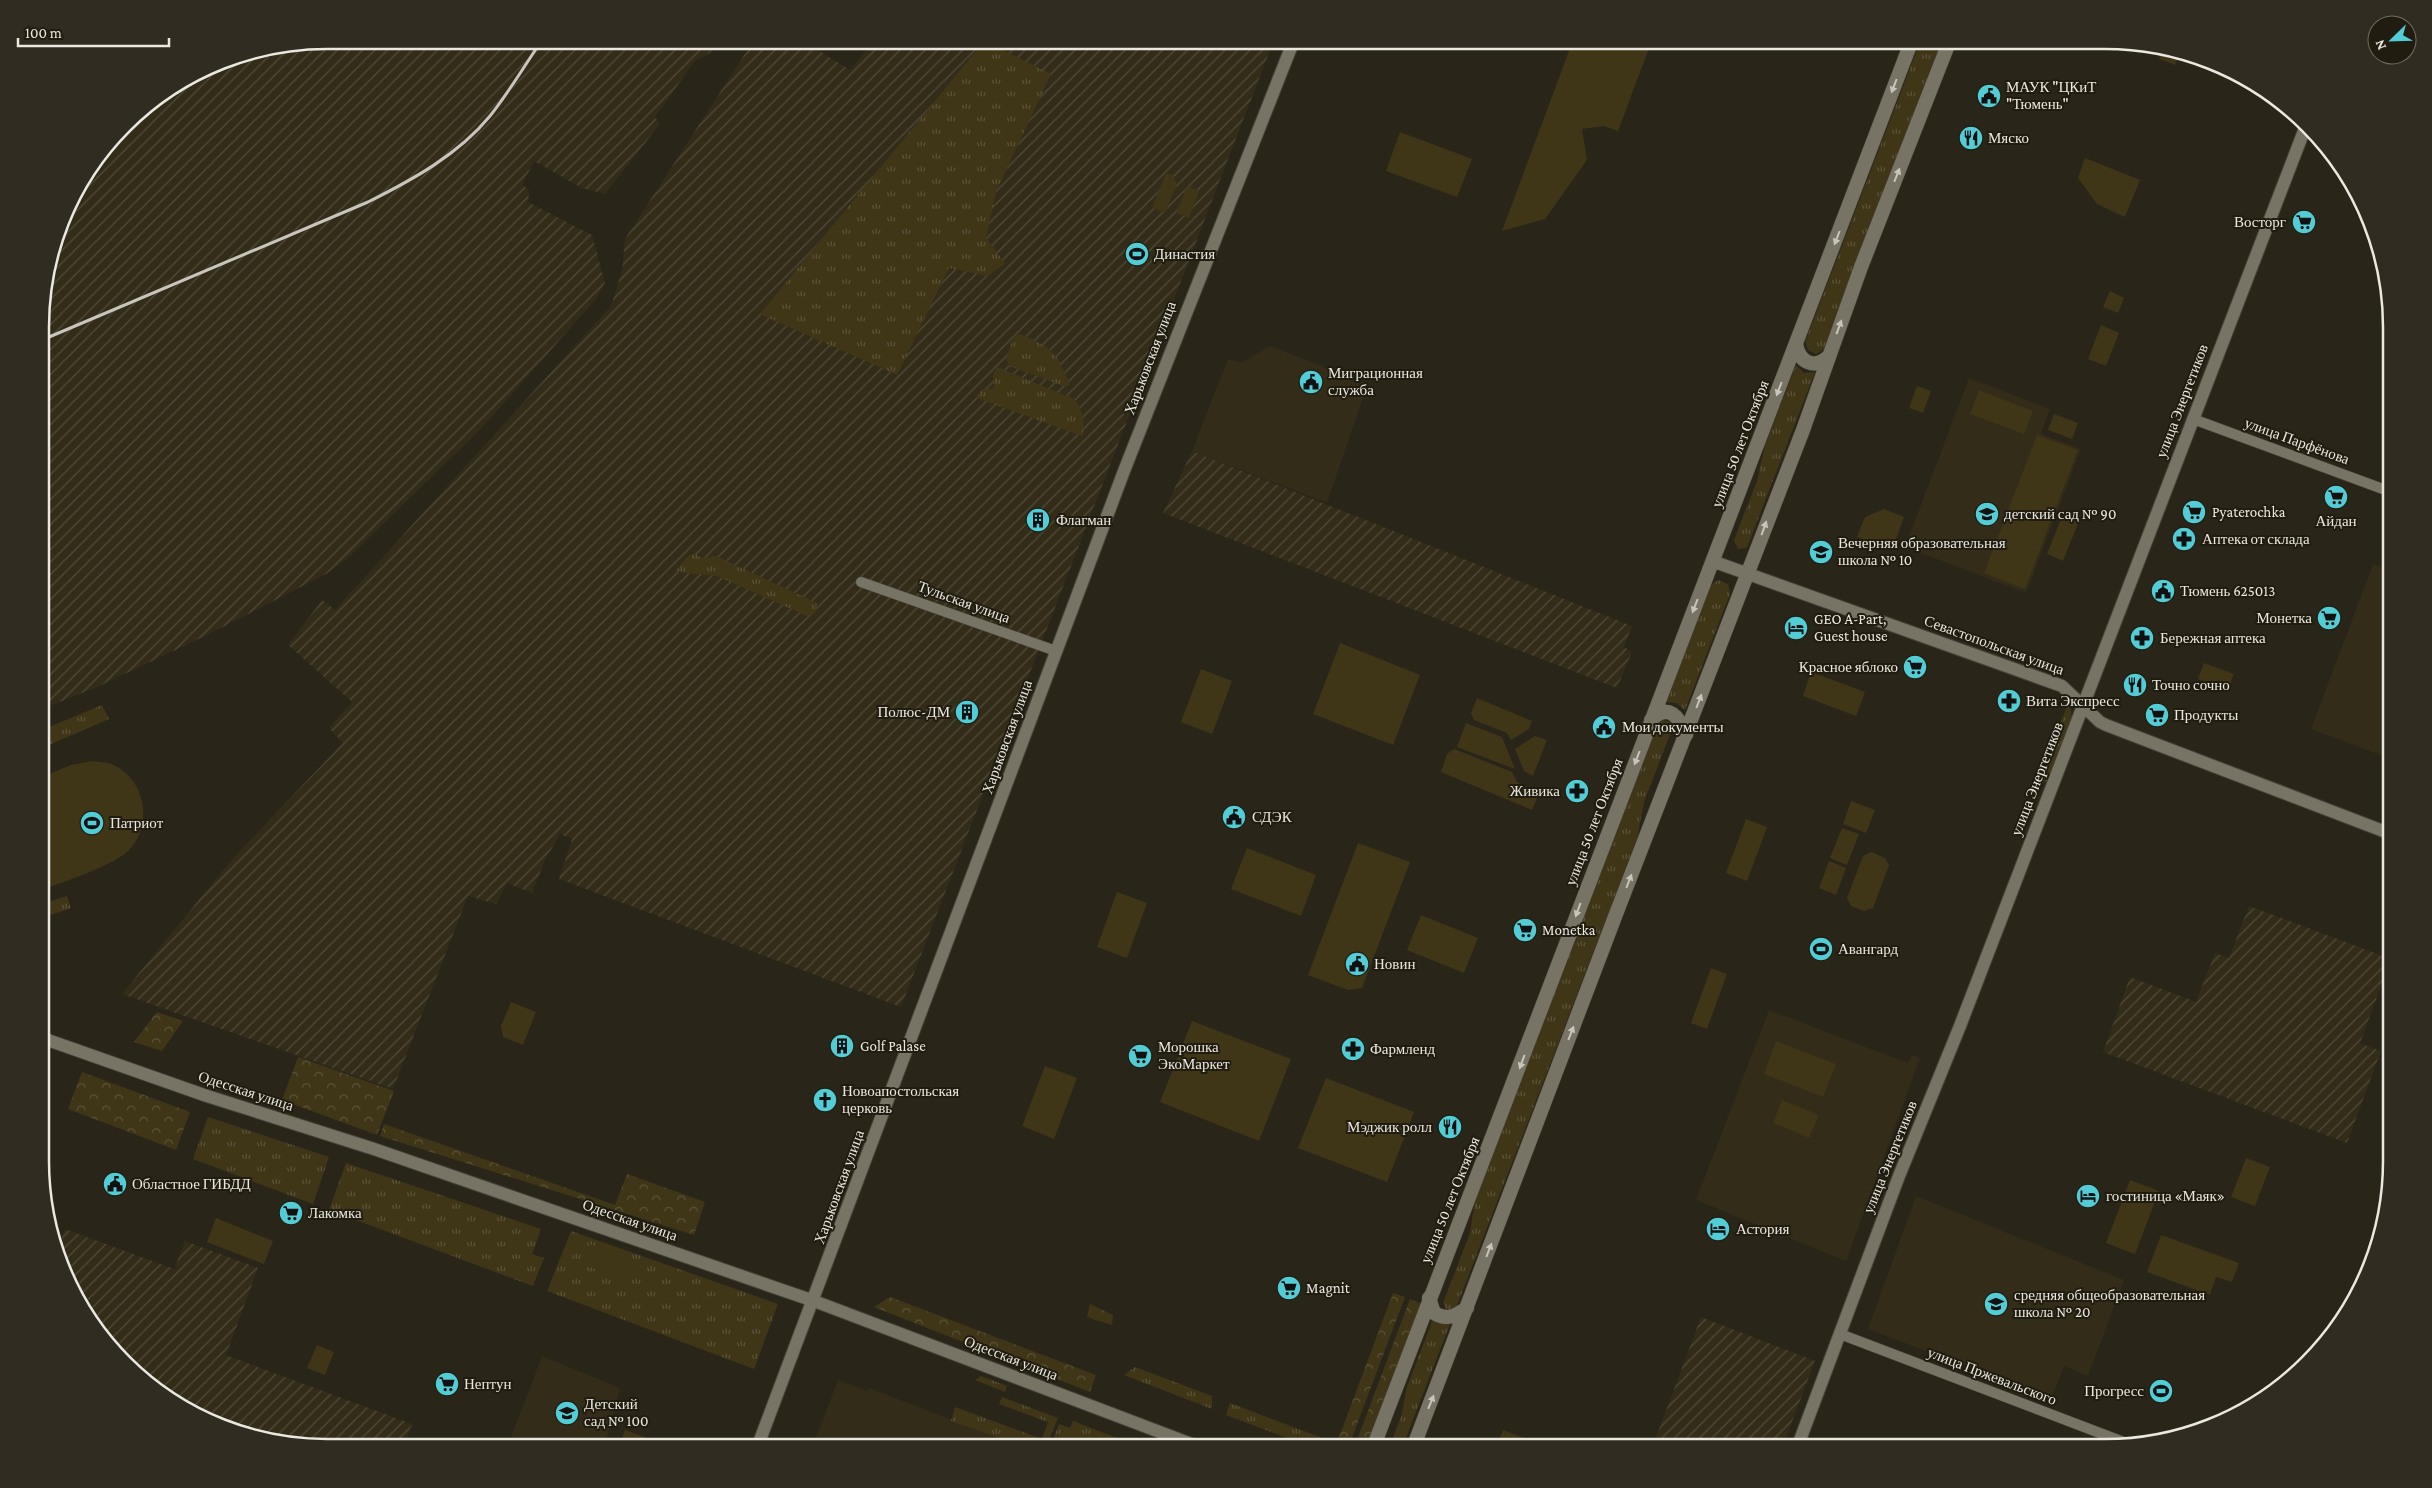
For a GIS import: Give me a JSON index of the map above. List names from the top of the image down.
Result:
{
  "streets": {
    "main road": ["улица 50 лет Октября"],
    "street": [
      "Харьковская улица",
      "улица Энергетиков",
      "улица Парфёнова",
      "Тульская улица",
      "Севастопольская улица",
      "Одесская улица",
      "улица Пржевальского"
    ]
  },
  "crossings": [
    ["Харьковская улица", "Тульская улица"],
    ["Харьковская улица", "Одесская улица"],
    ["улица Энергетиков", "улица Парфёнова"],
    ["улица Энергетиков", "Севастопольская улица"],
    ["улица Энергетиков", "улица Пржевальского"],
    ["улица 50 лет Октября", "Севастопольская улица"]
  ],
  "places": {
    "public building": [
      "МАУК \"ЦКиТ \"Тюмень\"",
      "Миграционная служба",
      "Тюмень 625013",
      "Мои документы",
      "СДЭК",
      "Новин",
      "Областное ГИБДД"
    ],
    "restaurant": ["Мяско", "Точно сочно", "Мэджик ролл"],
    "supermarket": [
      "Восторг",
      "Айдан",
      "Pyaterochka",
      "Монетка",
      "Красное яблоко",
      "Продукты",
      "Monetka",
      "Морошка ЭкоМаркет",
      "Лакомка",
      "Magnit",
      "Нептун"
    ],
    "sports": [
      "Династия",
      "Патриот",
      "Авангард",
      "Прогресс"
    ],
    "school or university": [
      "детский сад № 90",
      "Вечерняя образовательная школа № 10",
      "средняя общеобразовательная школа № 20",
      "Детский сад № 100"
    ],
    "building": ["Флагман", "Полюс-ДМ", "Golf Palase"],
    "pharmacy": [
      "Аптека от склада",
      "Бережная аптека",
      "Вита Экспресс",
      "Живика",
      "Фармленд"
    ],
    "hotel": ["GEO A-Part, Guest house", "гостиница «Маяк»", "Астория"],
    "church": ["Новоапостольская церковь"]
  },
  "scale_bar": "100 m",
  "north": "bottom left"
}
